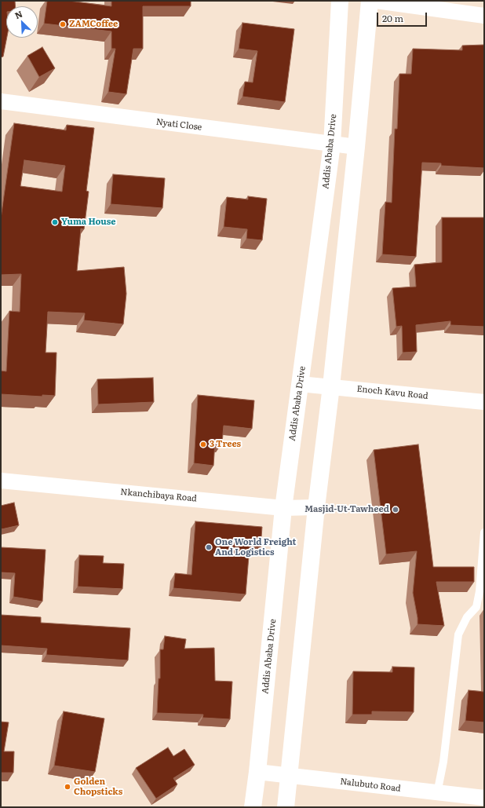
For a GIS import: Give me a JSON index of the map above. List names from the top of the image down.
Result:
{
  "streets": {
    "main road": ["Addis Ababa Drive"],
    "street": [
      "Nyati Close",
      "Enoch Kavu Road",
      "Nkanchibaya Road",
      "Nalubuto Road"
    ]
  },
  "crossings": [
    ["Nyati Close", "Addis Ababa Drive"],
    ["Addis Ababa Drive", "Enoch Kavu Road"],
    ["Addis Ababa Drive", "Nkanchibaya Road"],
    ["Addis Ababa Drive", "Nalubuto Road"]
  ],
  "places": [
    "ZAMCoffee",
    "Yuma House",
    "3 Trees",
    "Masjid-Ut-Tawheed",
    "One World Freight And Logistics",
    "Golden Chopsticks"
  ],
  "scale_bar": "20 m",
  "north": "top left"
}
